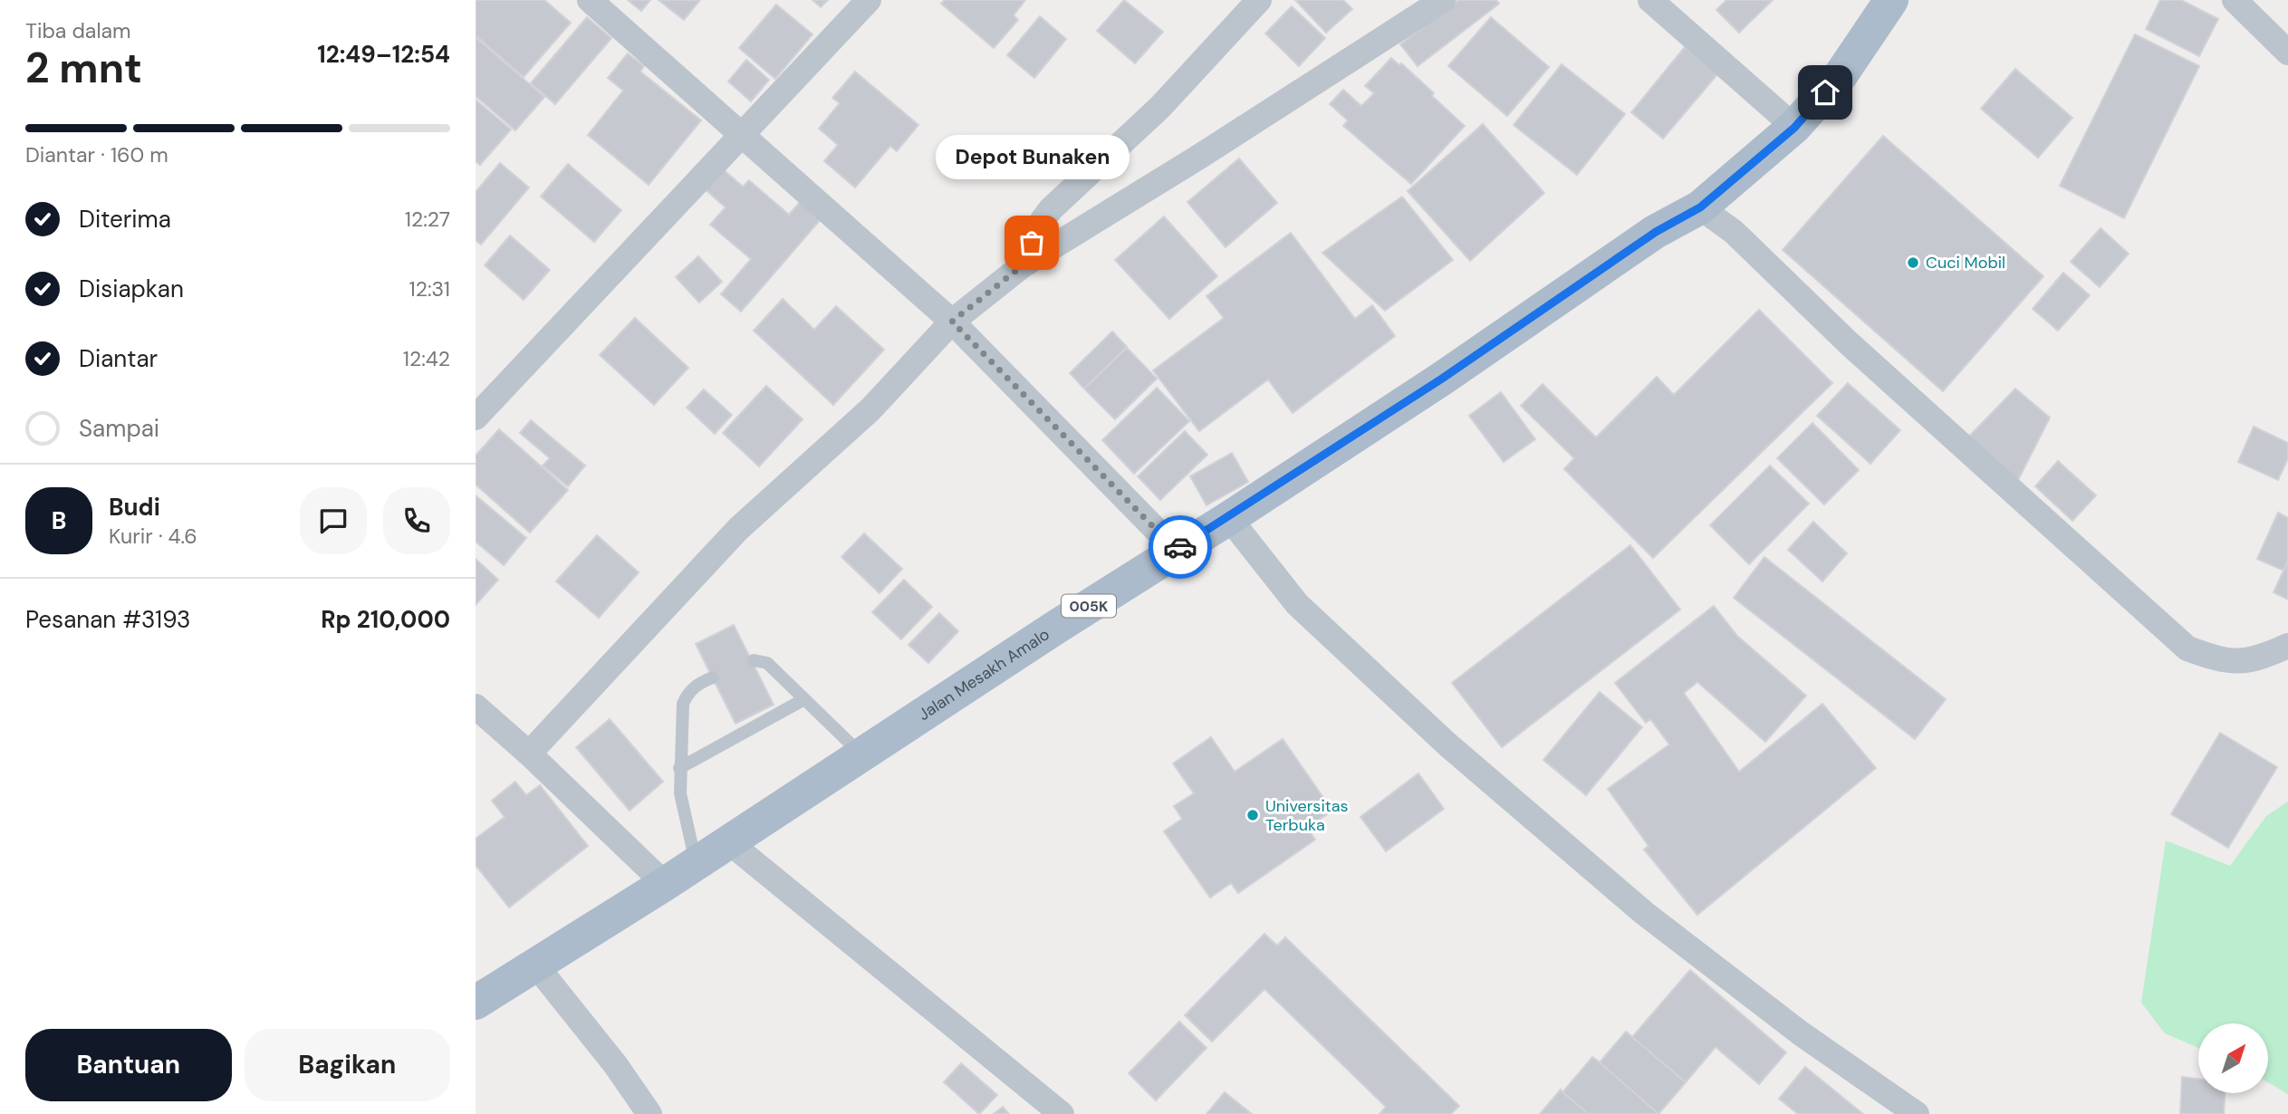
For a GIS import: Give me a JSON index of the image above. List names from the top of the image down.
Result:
{
  "streets": {
    "main road": ["005K", "Jalan Mesakh Amalo"]
  },
  "places": ["Depot Bunaken", "Cuci Mobil", "Universitas Terbuka"],
  "north": "top right",
  "page": {
    "heading": ["2 mnt", "Tiba dalam", "12:49–12:54"],
    "panel": [
      "Budi",
      "Kurir · 4.6",
      "Pesanan #3193",
      "Rp 210,000"
    ],
    "bar": "Diantar · 160 m",
    "bubble": "Depot Bunaken",
    "list": [
      ["Diterima", "12:27"],
      ["Disiapkan", "12:31"],
      ["Diantar", "12:42"],
      "Sampai"
    ],
    "round": "B",
    "buttons": ["Bantuan", "Bagikan"]
  }
}
